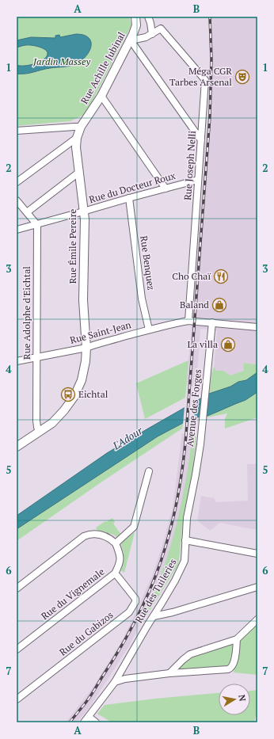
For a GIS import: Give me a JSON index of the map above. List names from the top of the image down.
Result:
{
  "streets": {
    "main road": ["Rue Achille Jubinal", "Rue Émile Pereire"],
    "street": [
      "Rue Joseph Nelli",
      "Rue du Docteur Roux",
      "Rue Benquez",
      "Rue Adolphe d'Eichtal",
      "Rue Saint-Jean",
      "Avenue des Forges",
      "Rue des Tuileries",
      "Rue du Vignemale",
      "Rue du Gabizos"
    ]
  },
  "crossings": [
    ["Rue Achille Jubinal", "Rue Émile Pereire"],
    ["Rue Joseph Nelli", "Rue du Docteur Roux"],
    ["Rue Joseph Nelli", "Rue Saint-Jean"],
    ["Rue du Docteur Roux", "Rue Émile Pereire"],
    ["Rue du Docteur Roux", "Rue Benquez"],
    ["Rue du Docteur Roux", "Rue Adolphe d'Eichtal"],
    ["Rue Émile Pereire", "Rue Adolphe d'Eichtal"],
    ["Rue Émile Pereire", "Rue Saint-Jean"],
    ["Rue Benquez", "Rue Saint-Jean"],
    ["Rue Adolphe d'Eichtal", "Rue Saint-Jean"],
    ["Rue Saint-Jean", "Avenue des Forges"],
    ["Avenue des Forges", "Rue des Tuileries"],
    ["Rue du Vignemale", "Rue du Gabizos"]
  ],
  "water": ["L'Adour"],
  "parks": ["Jardin Massey"],
  "places": {
    "theatre": ["Méga CGR Tarbes Arsenal"],
    "restaurant": ["Cho Chaï"],
    "shop": ["Baland", "La villa"],
    "bus stop": ["Eichtal"]
  },
  "north": "right",
  "grid": {
    "columns": ["A", "B"],
    "rows": [
      "1",
      "2",
      "3",
      "4",
      "5",
      "6",
      "7"
    ]
  }
}
